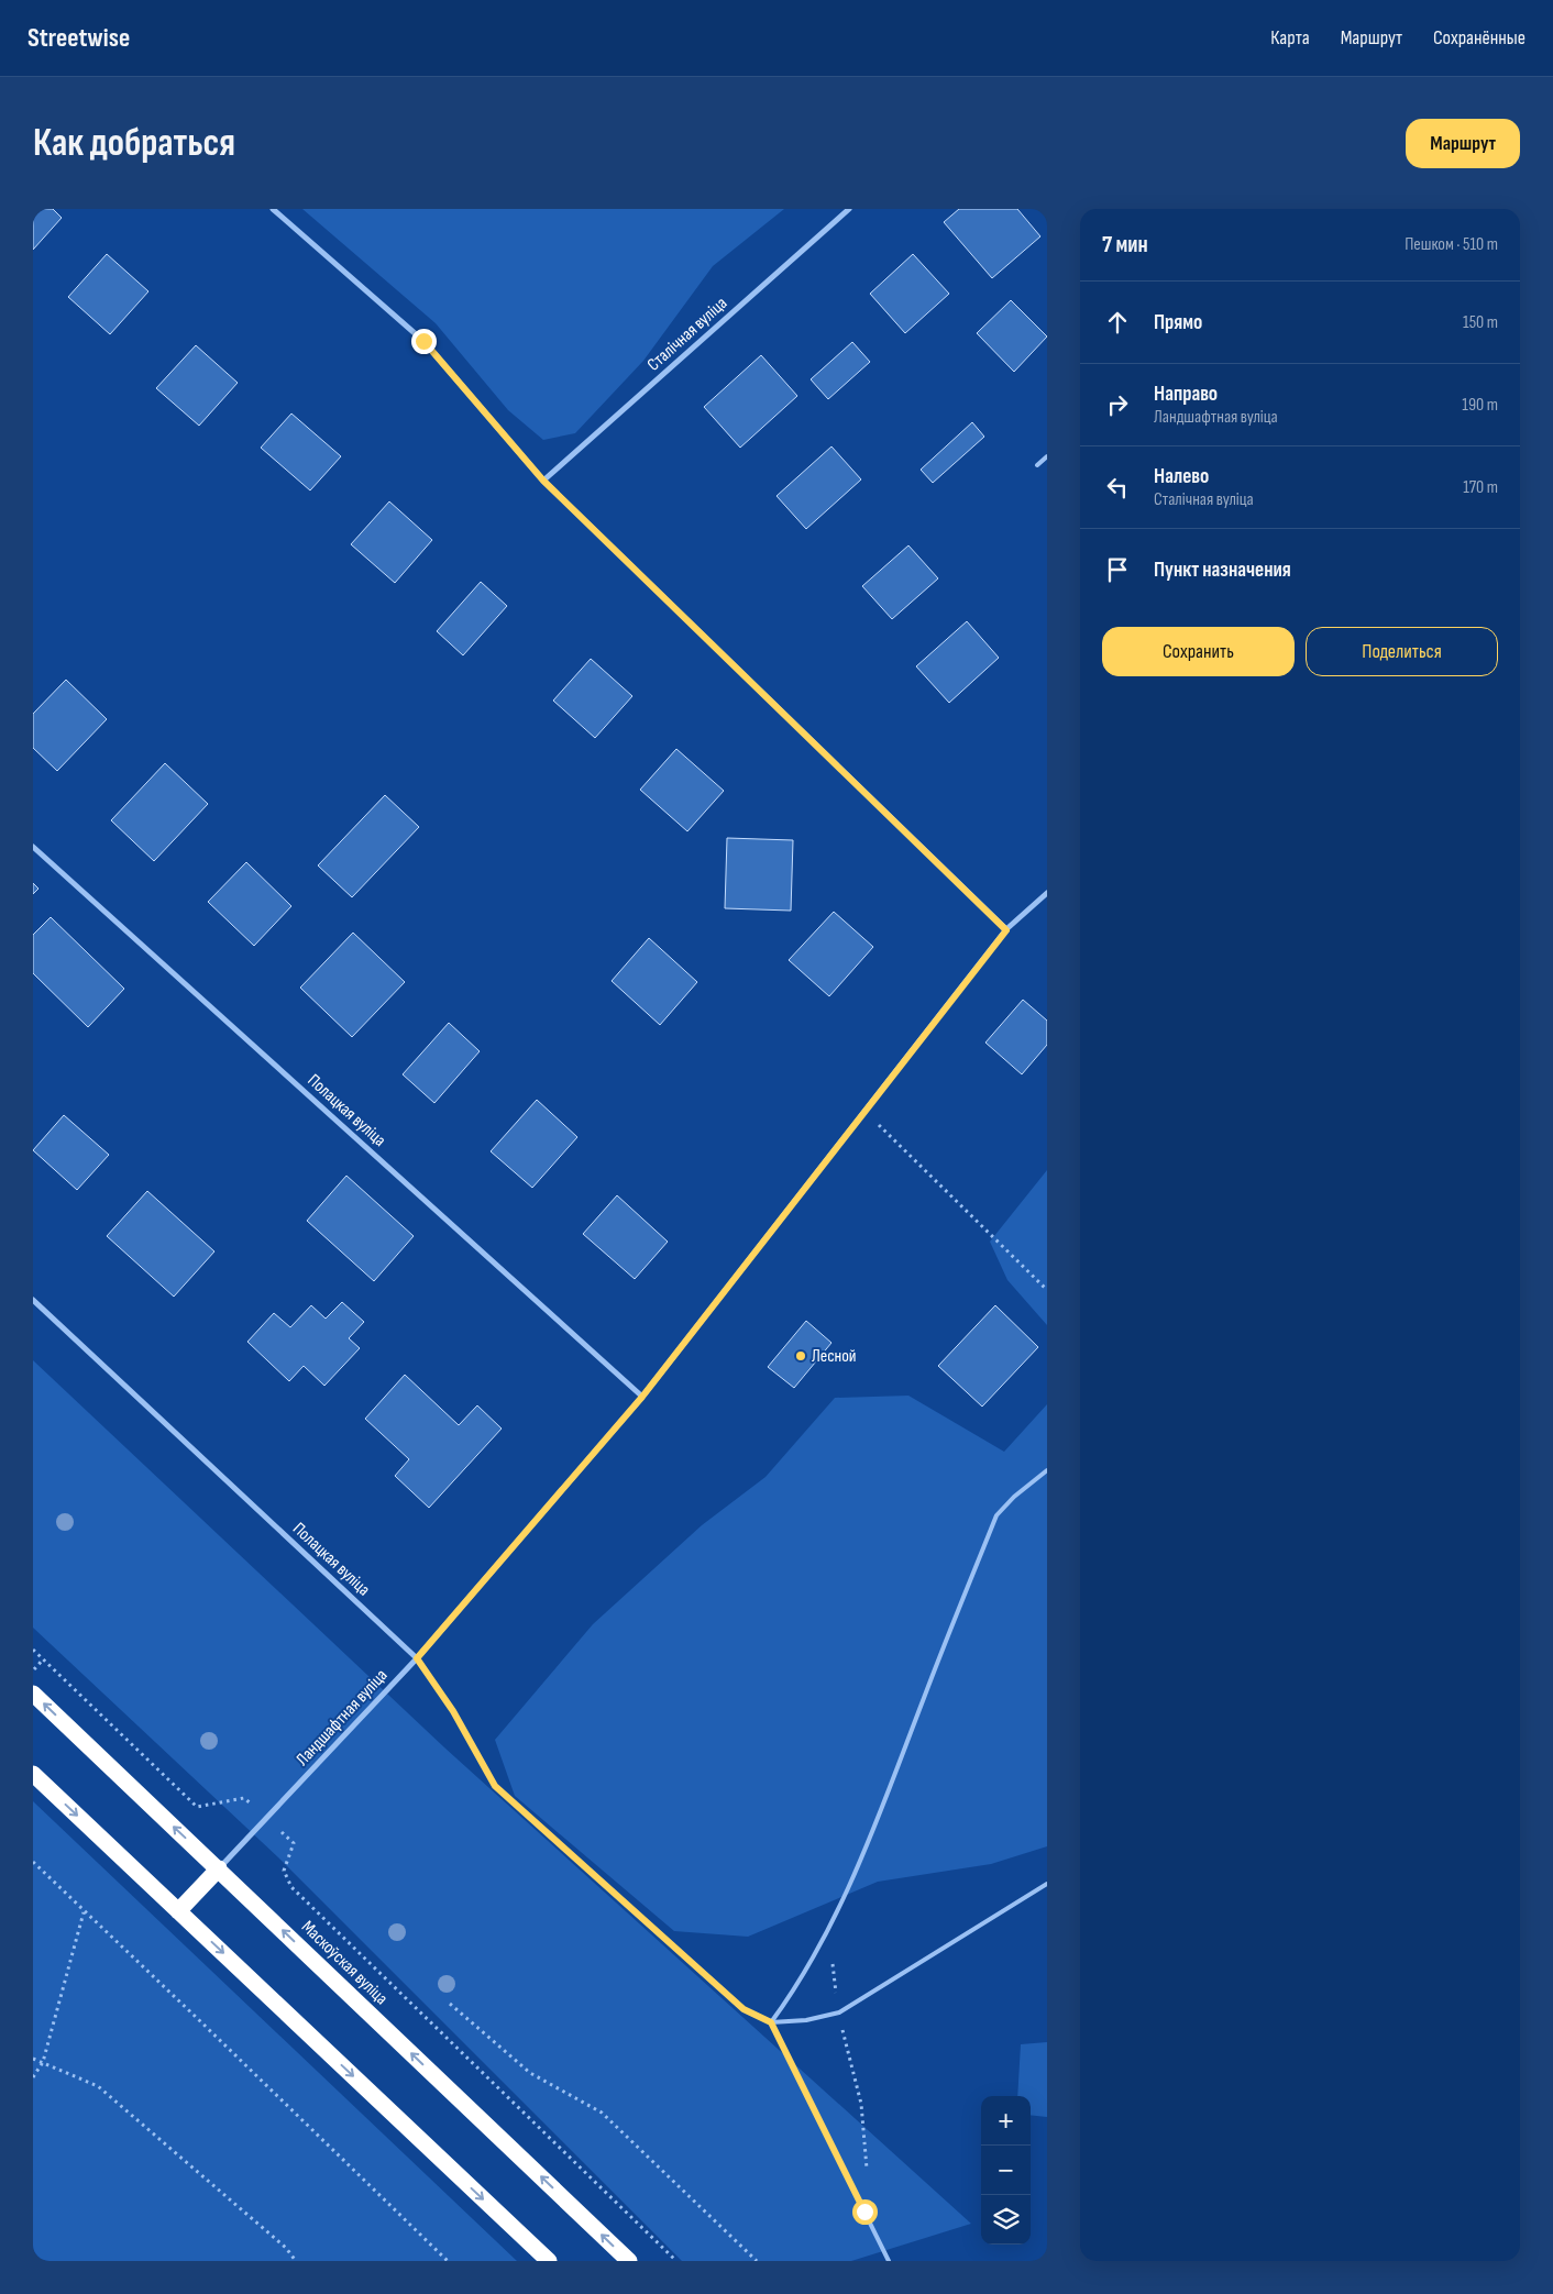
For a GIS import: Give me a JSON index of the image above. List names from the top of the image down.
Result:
{
  "streets": {
    "highway": ["Маскоўская вуліца"],
    "street": ["Сталічная вуліца", "Полацкая вуліца", "Ландшафтная вуліца"]
  },
  "crossings": [
    ["Полацкая вуліца", "Ландшафтная вуліца"],
    ["Ландшафтная вуліца", "Маскоўская вуліца"]
  ],
  "places": ["Лесной"],
  "page": {
    "header": "Streetwise",
    "nav": ["Карта", "Маршрут", "Сохранённые"],
    "buttons": [
      "Маршрут",
      ["Сохранить", "Поделиться"]
    ],
    "title": "Как добраться",
    "heading": ["7 мин", "Пешком · 510 m"],
    "list": [
      ["Прямо", "150 m"],
      ["Направо", "Ландшафтная вуліца", "190 m"],
      ["Налево", "Сталічная вуліца", "170 m"],
      "Пункт назначения"
    ],
    "map_buttons": ["+", "−"]
  }
}
